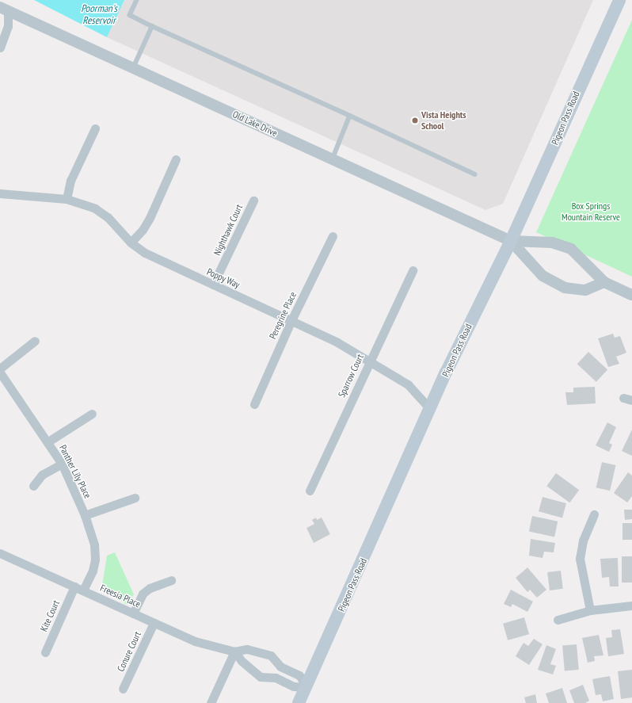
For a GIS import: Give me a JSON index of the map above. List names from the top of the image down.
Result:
{
  "streets": {
    "main road": ["Pigeon Pass Road"],
    "street": [
      "Old Lake Drive",
      "Nighthawk Court",
      "Poppy Way",
      "Peregrine Place",
      "Sparrow Court",
      "Panther Lily Place",
      "Freesia Place",
      "Kite Court",
      "Conure Court"
    ]
  },
  "crossings": [
    ["Pigeon Pass Road", "Old Lake Drive"],
    ["Pigeon Pass Road", "Poppy Way"],
    ["Pigeon Pass Road", "Freesia Place"],
    ["Nighthawk Court", "Poppy Way"],
    ["Poppy Way", "Peregrine Place"],
    ["Poppy Way", "Sparrow Court"],
    ["Panther Lily Place", "Freesia Place"],
    ["Freesia Place", "Kite Court"],
    ["Freesia Place", "Conure Court"]
  ],
  "water": ["Poorman's Reservoir"],
  "parks": ["Box Springs Mountain Reserve"],
  "places": ["Vista Heights School"]
}
